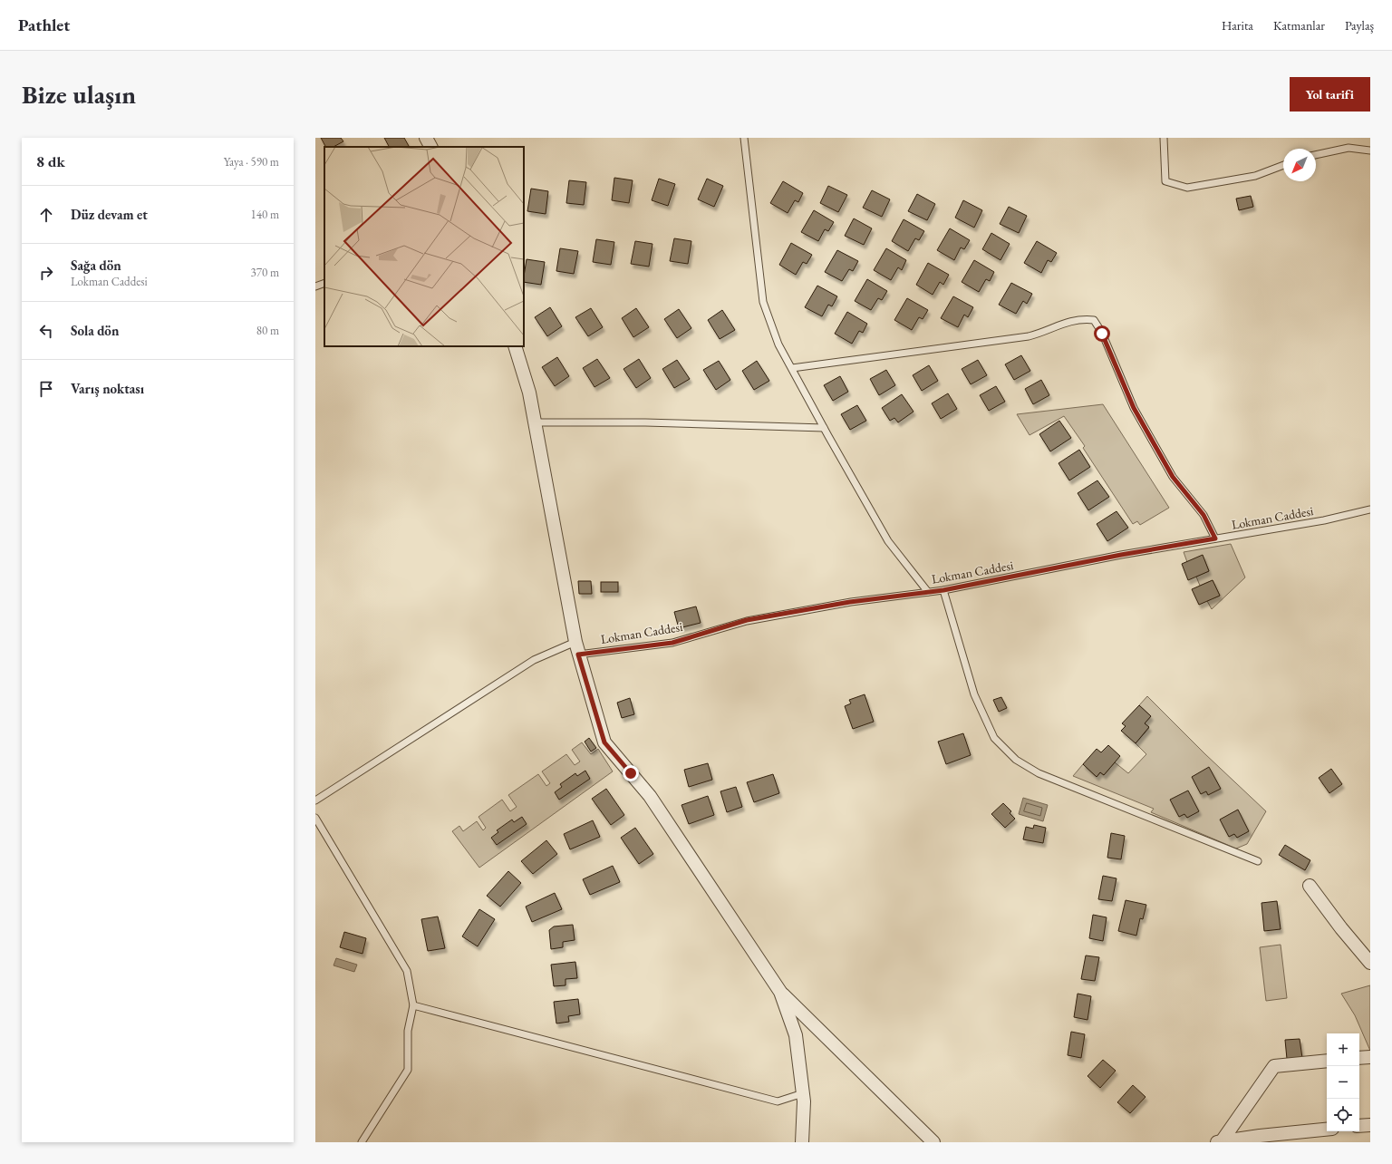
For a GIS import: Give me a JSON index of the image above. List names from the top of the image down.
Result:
{
  "streets": {
    "lane": ["Lokman Caddesi"]
  },
  "north": "bottom left",
  "page": {
    "header": "Pathlet",
    "nav": ["Harita", "Katmanlar", "Paylaş"],
    "buttons": "Yol tarifi",
    "title": "Bize ulaşın",
    "heading": ["8 dk", "Yaya · 590 m"],
    "list": [
      ["Düz devam et", "140 m"],
      ["Sağa dön", "Lokman Caddesi", "370 m"],
      ["Sola dön", "80 m"],
      "Varış noktası"
    ],
    "map_buttons": ["+", "−"]
  }
}
